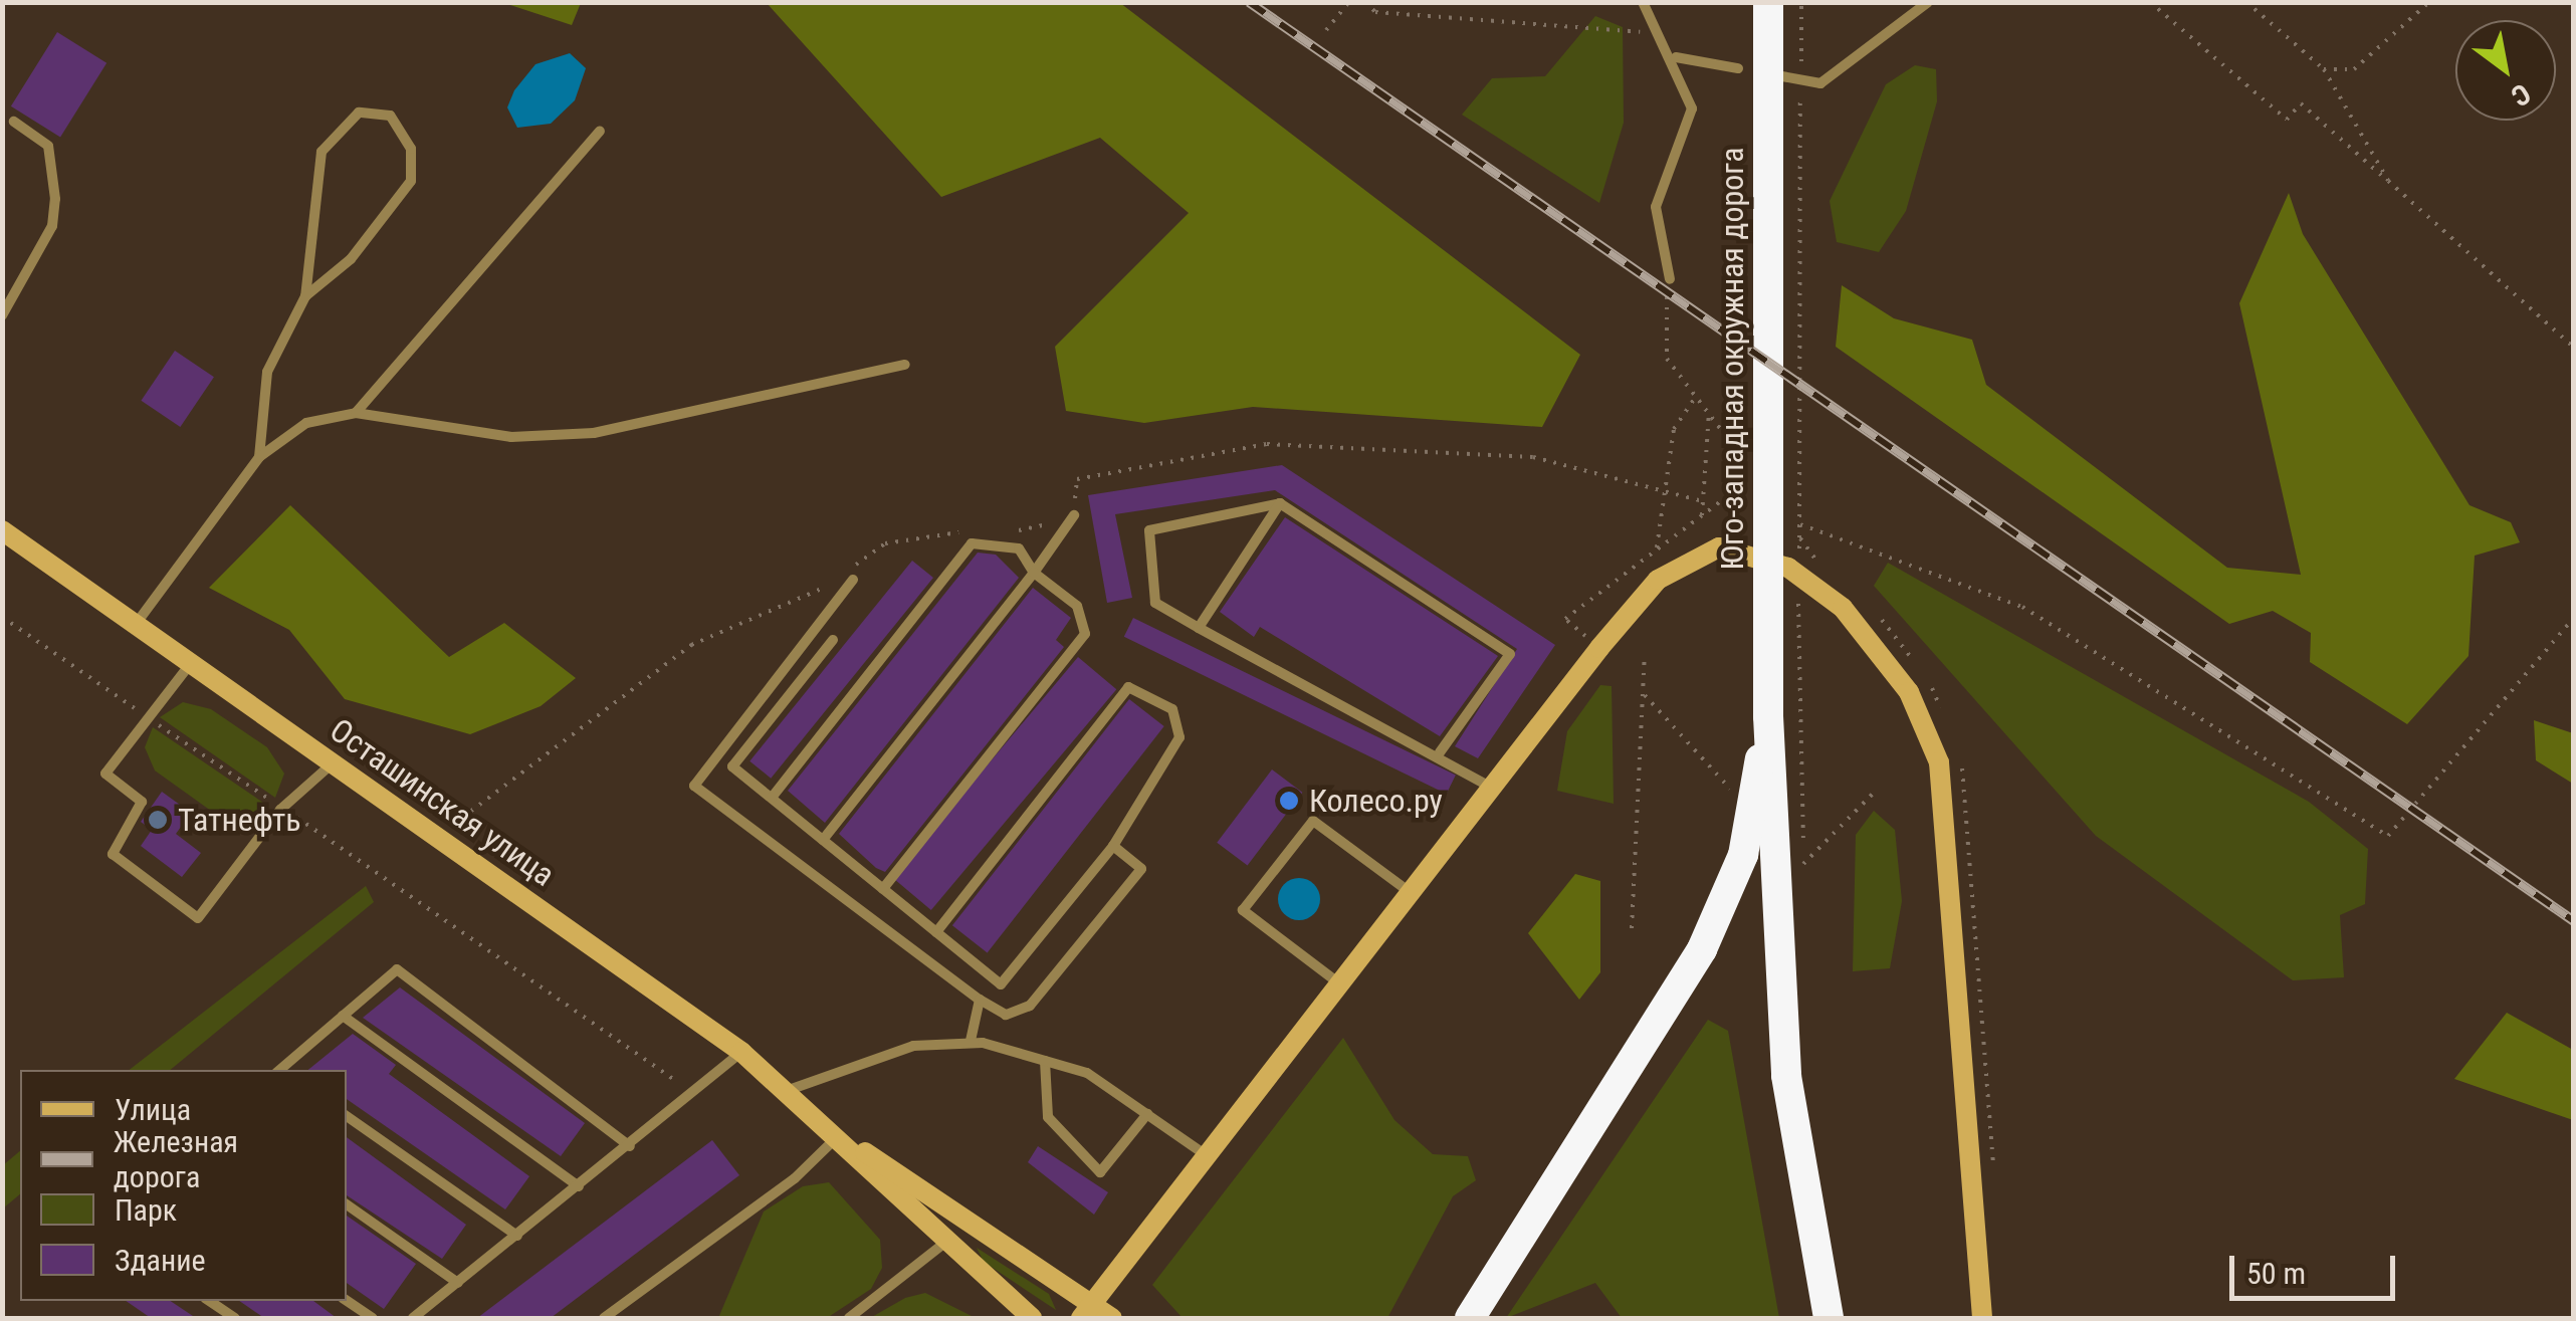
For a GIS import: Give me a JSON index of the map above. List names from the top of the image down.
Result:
{
  "streets": {
    "highway": ["Юго-западная окружная дорога"],
    "street": ["Осташинская улица"]
  },
  "places": ["Колесо.ру", "Татнефть"],
  "legend": [
    "Улица",
    "Железная дорога",
    "Парк",
    "Здание"
  ],
  "scale_bar": "50 m",
  "north": "bottom right"
}
